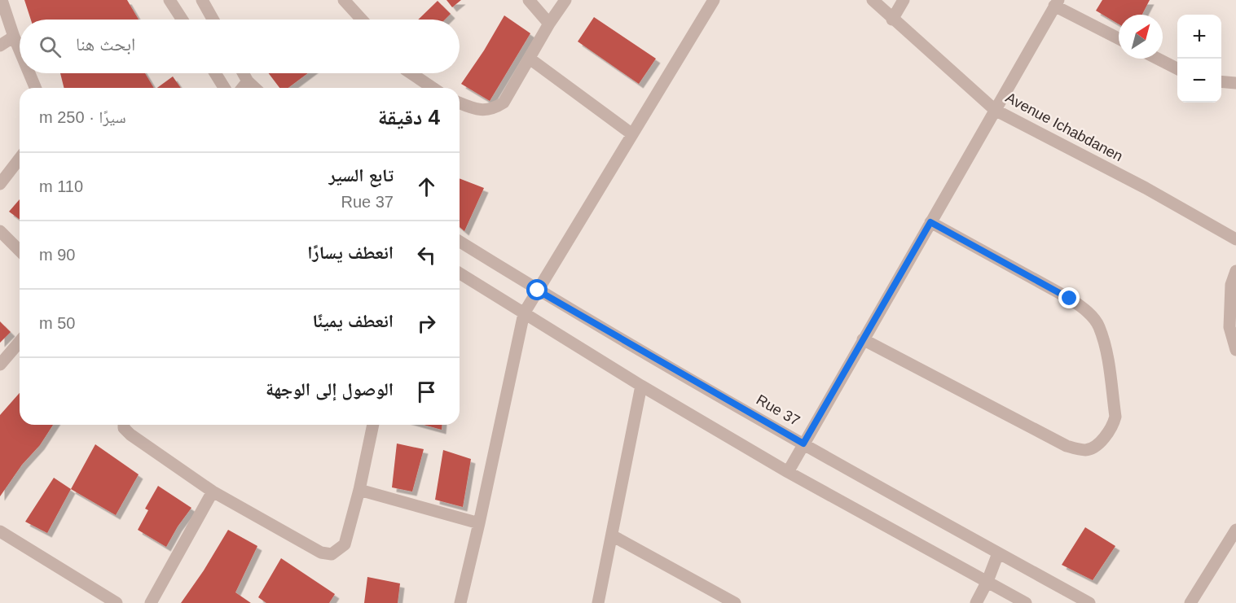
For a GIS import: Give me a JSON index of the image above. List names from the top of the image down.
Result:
{
  "streets": {
    "street": ["Avenue Ichabdanen", "Rue 37"]
  },
  "north": "top right",
  "page": {
    "map_buttons": ["+", "−"],
    "search": "ابحث هنا",
    "heading": ["4 دقيقة", "سيرًا · 250 m"],
    "list": [
      ["تابع السير", "Rue 37", "110 m"],
      ["انعطف يسارًا", "90 m"],
      ["انعطف يمينًا", "50 m"],
      "الوصول إلى الوجهة"
    ]
  }
}
